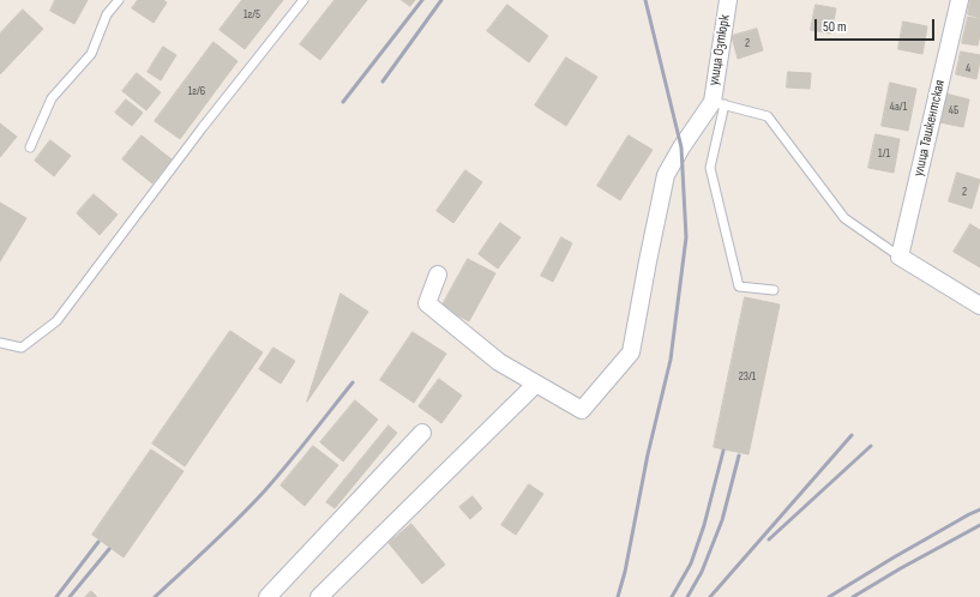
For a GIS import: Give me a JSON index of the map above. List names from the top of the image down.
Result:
{
  "streets": {
    "street": ["улица Озтюрк", "улица Ташкентская"]
  },
  "house_numbers": [
    "1г/5",
    "2",
    "4",
    "1г/6",
    "4а/1",
    "4Б",
    "1/1",
    "2",
    "23/1"
  ],
  "scale_bar": "50 m"
}
